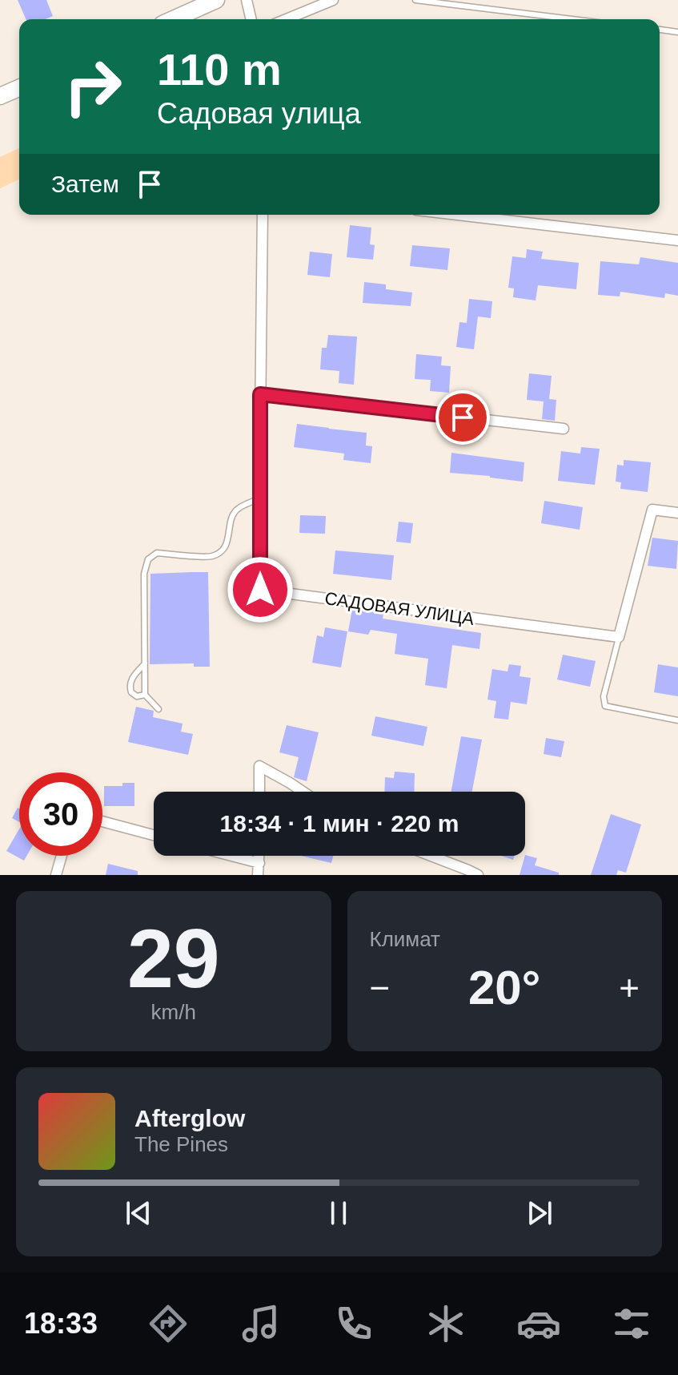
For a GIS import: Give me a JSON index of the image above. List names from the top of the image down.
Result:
{
  "streets": {
    "street": ["САДОВАЯ УЛИЦА"]
  },
  "page": {
    "turn": ["110 m", "Садовая улица"],
    "then": "Затем",
    "limit": "30",
    "trip": "18:34 · 1 мин · 220 m",
    "tile": [
      ["29", "km/h"],
      "Климат"
    ],
    "heat": ["−", "20°", "+"],
    "song": ["Afterglow", "The Pines"],
    "tabs": "18:33"
  }
}
